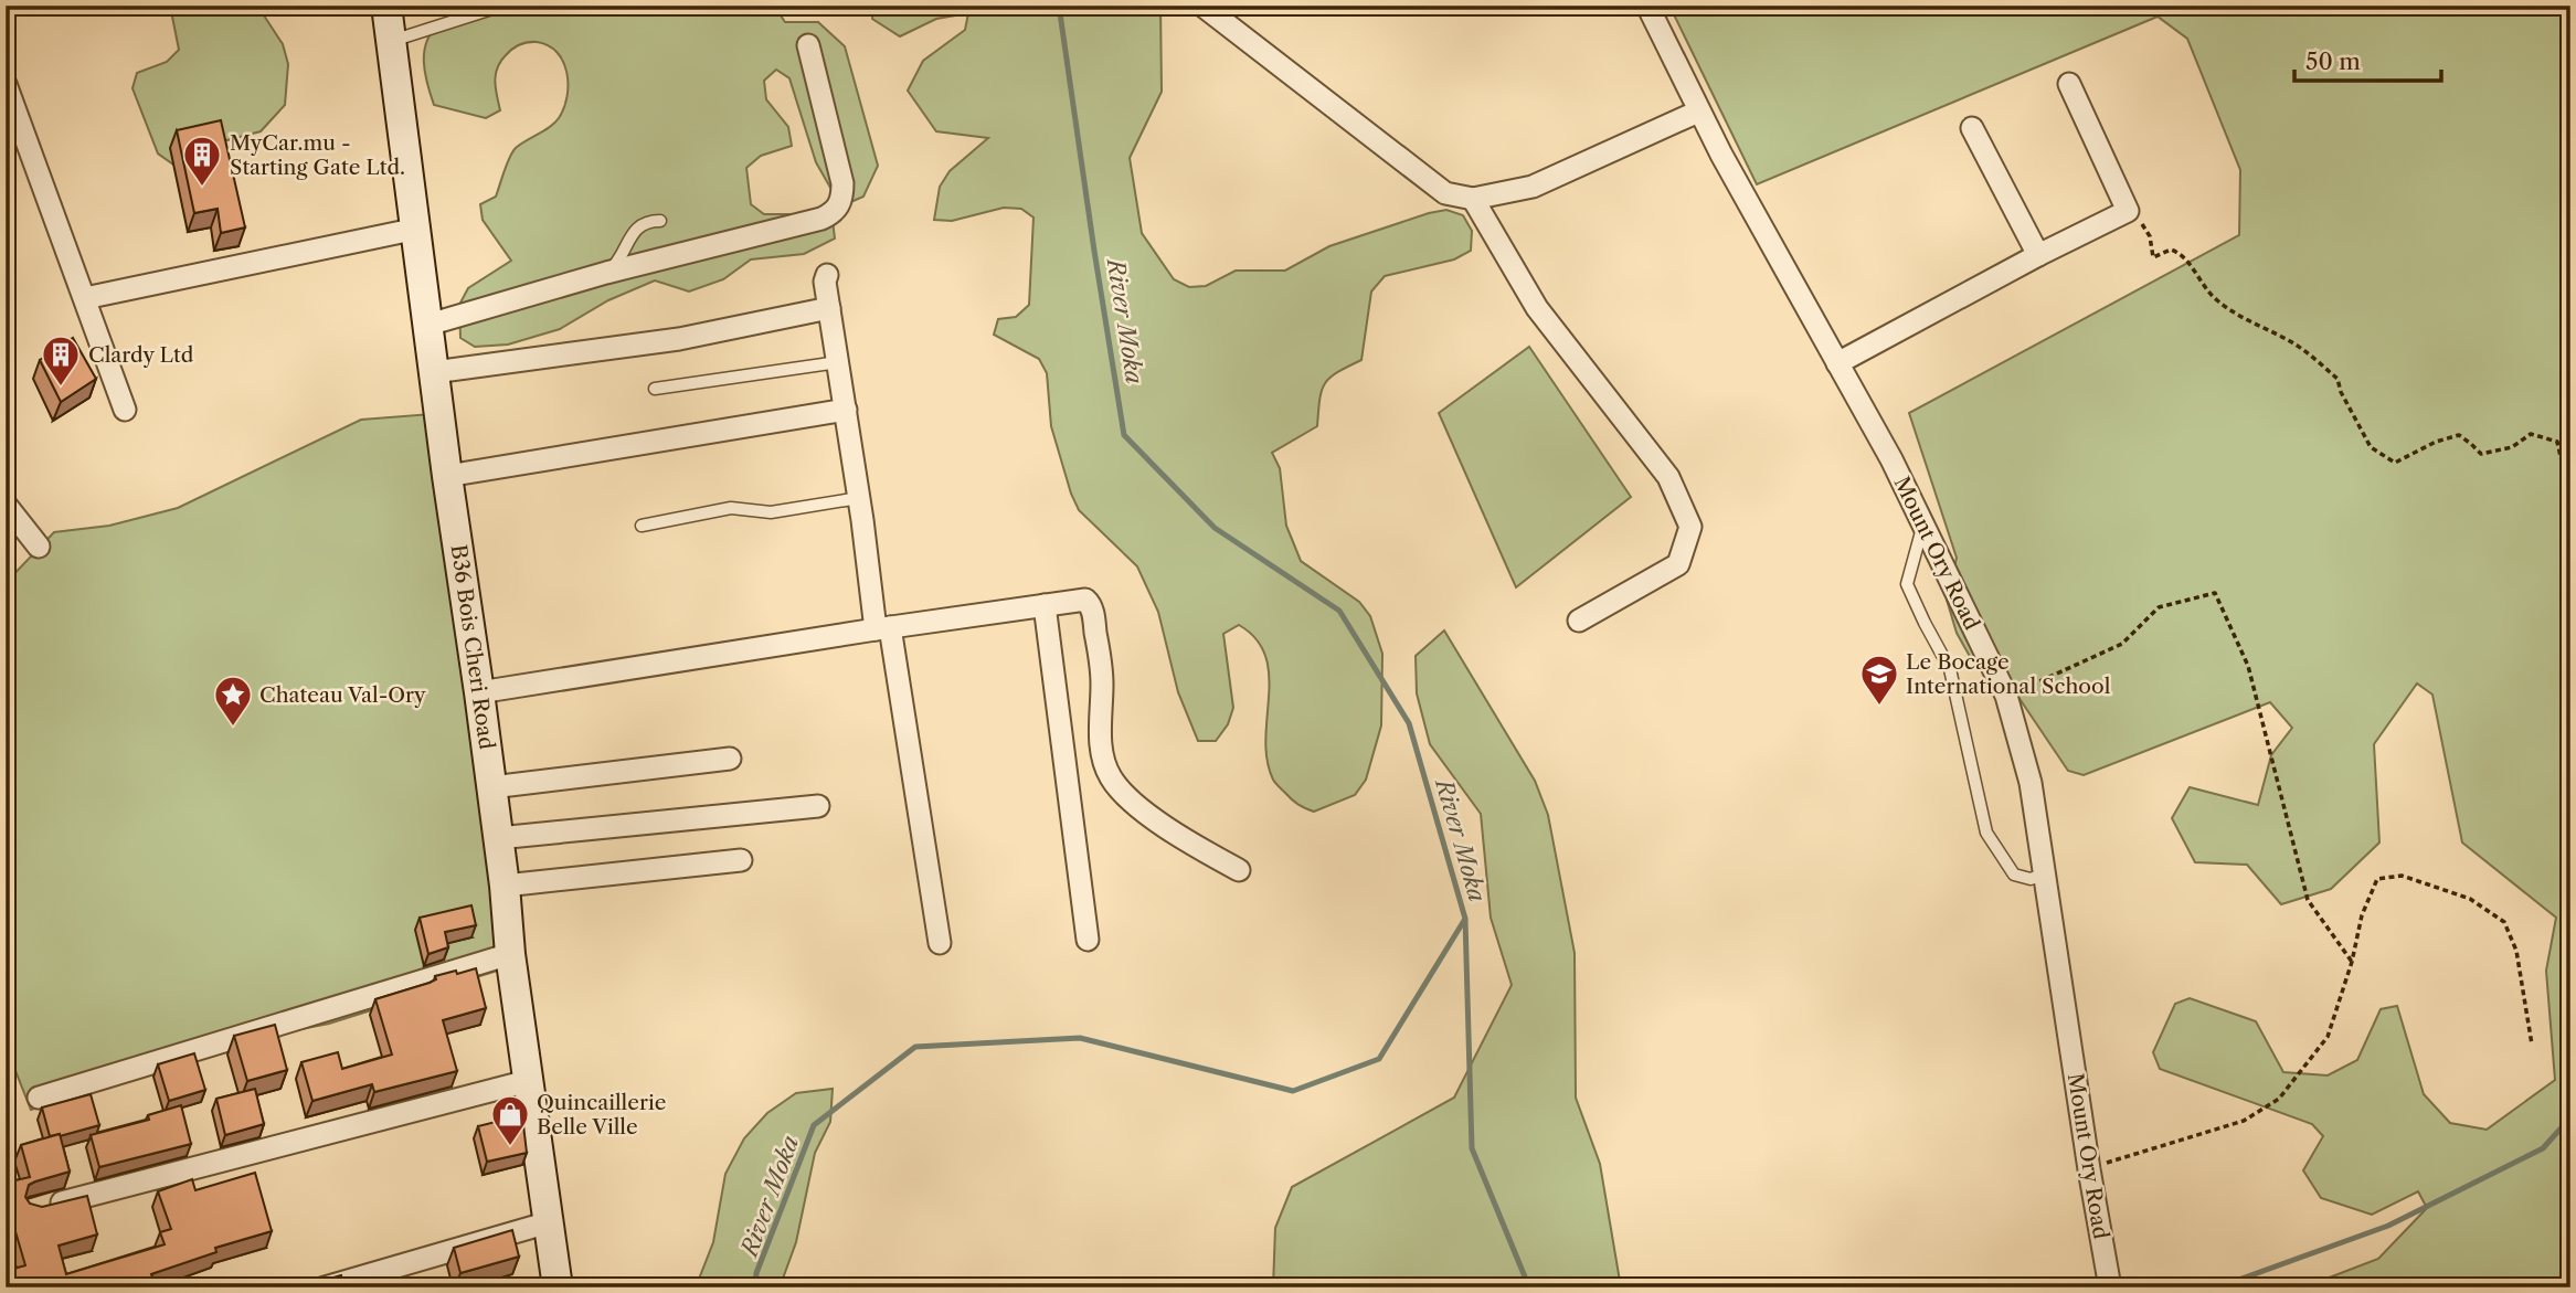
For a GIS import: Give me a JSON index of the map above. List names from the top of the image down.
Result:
{
  "streets": {
    "main road": ["B36 Bois Cheri Road"],
    "street": ["Mount Ory Road"]
  },
  "water": ["River Moka"],
  "places": {
    "building": ["MyCar.mu - Starting Gate Ltd.", "Clardy Ltd"],
    "school or university": ["Le Bocage International School"],
    "place": ["Chateau Val-Ory"],
    "shop": ["Quincaillerie Belle Ville"]
  },
  "scale_bar": "50 m"
}
